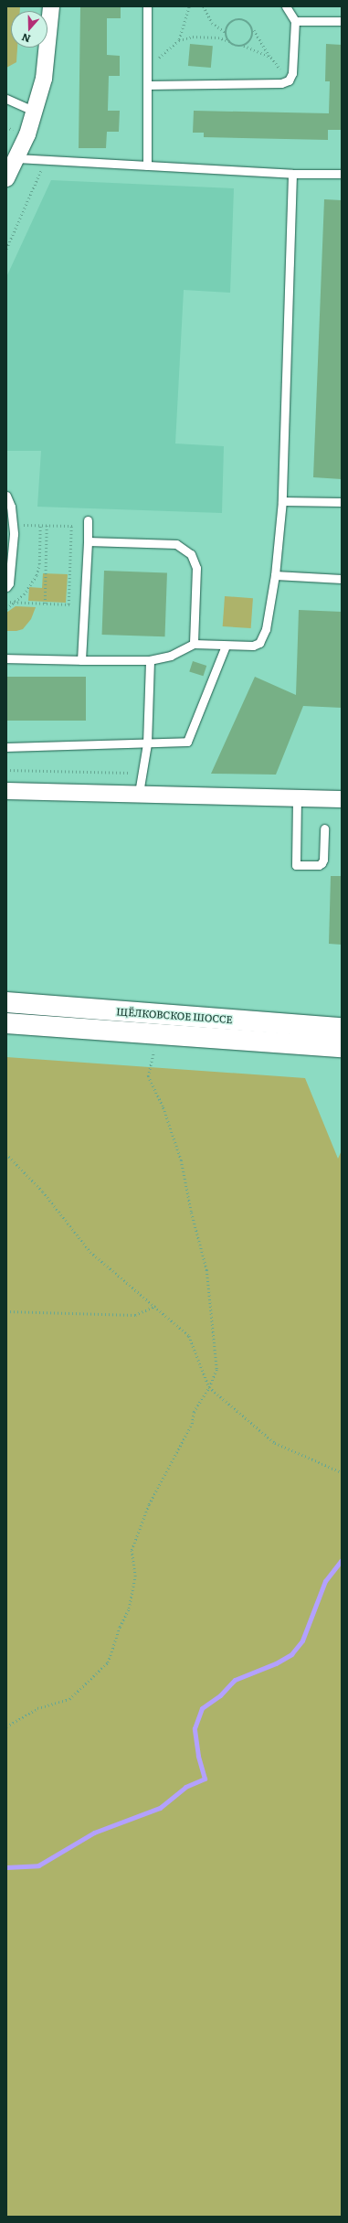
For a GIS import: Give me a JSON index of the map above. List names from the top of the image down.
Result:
{
  "streets": {
    "main road": ["ЩЁЛКОВСКОЕ ШОССЕ"]
  },
  "north": "bottom"
}
